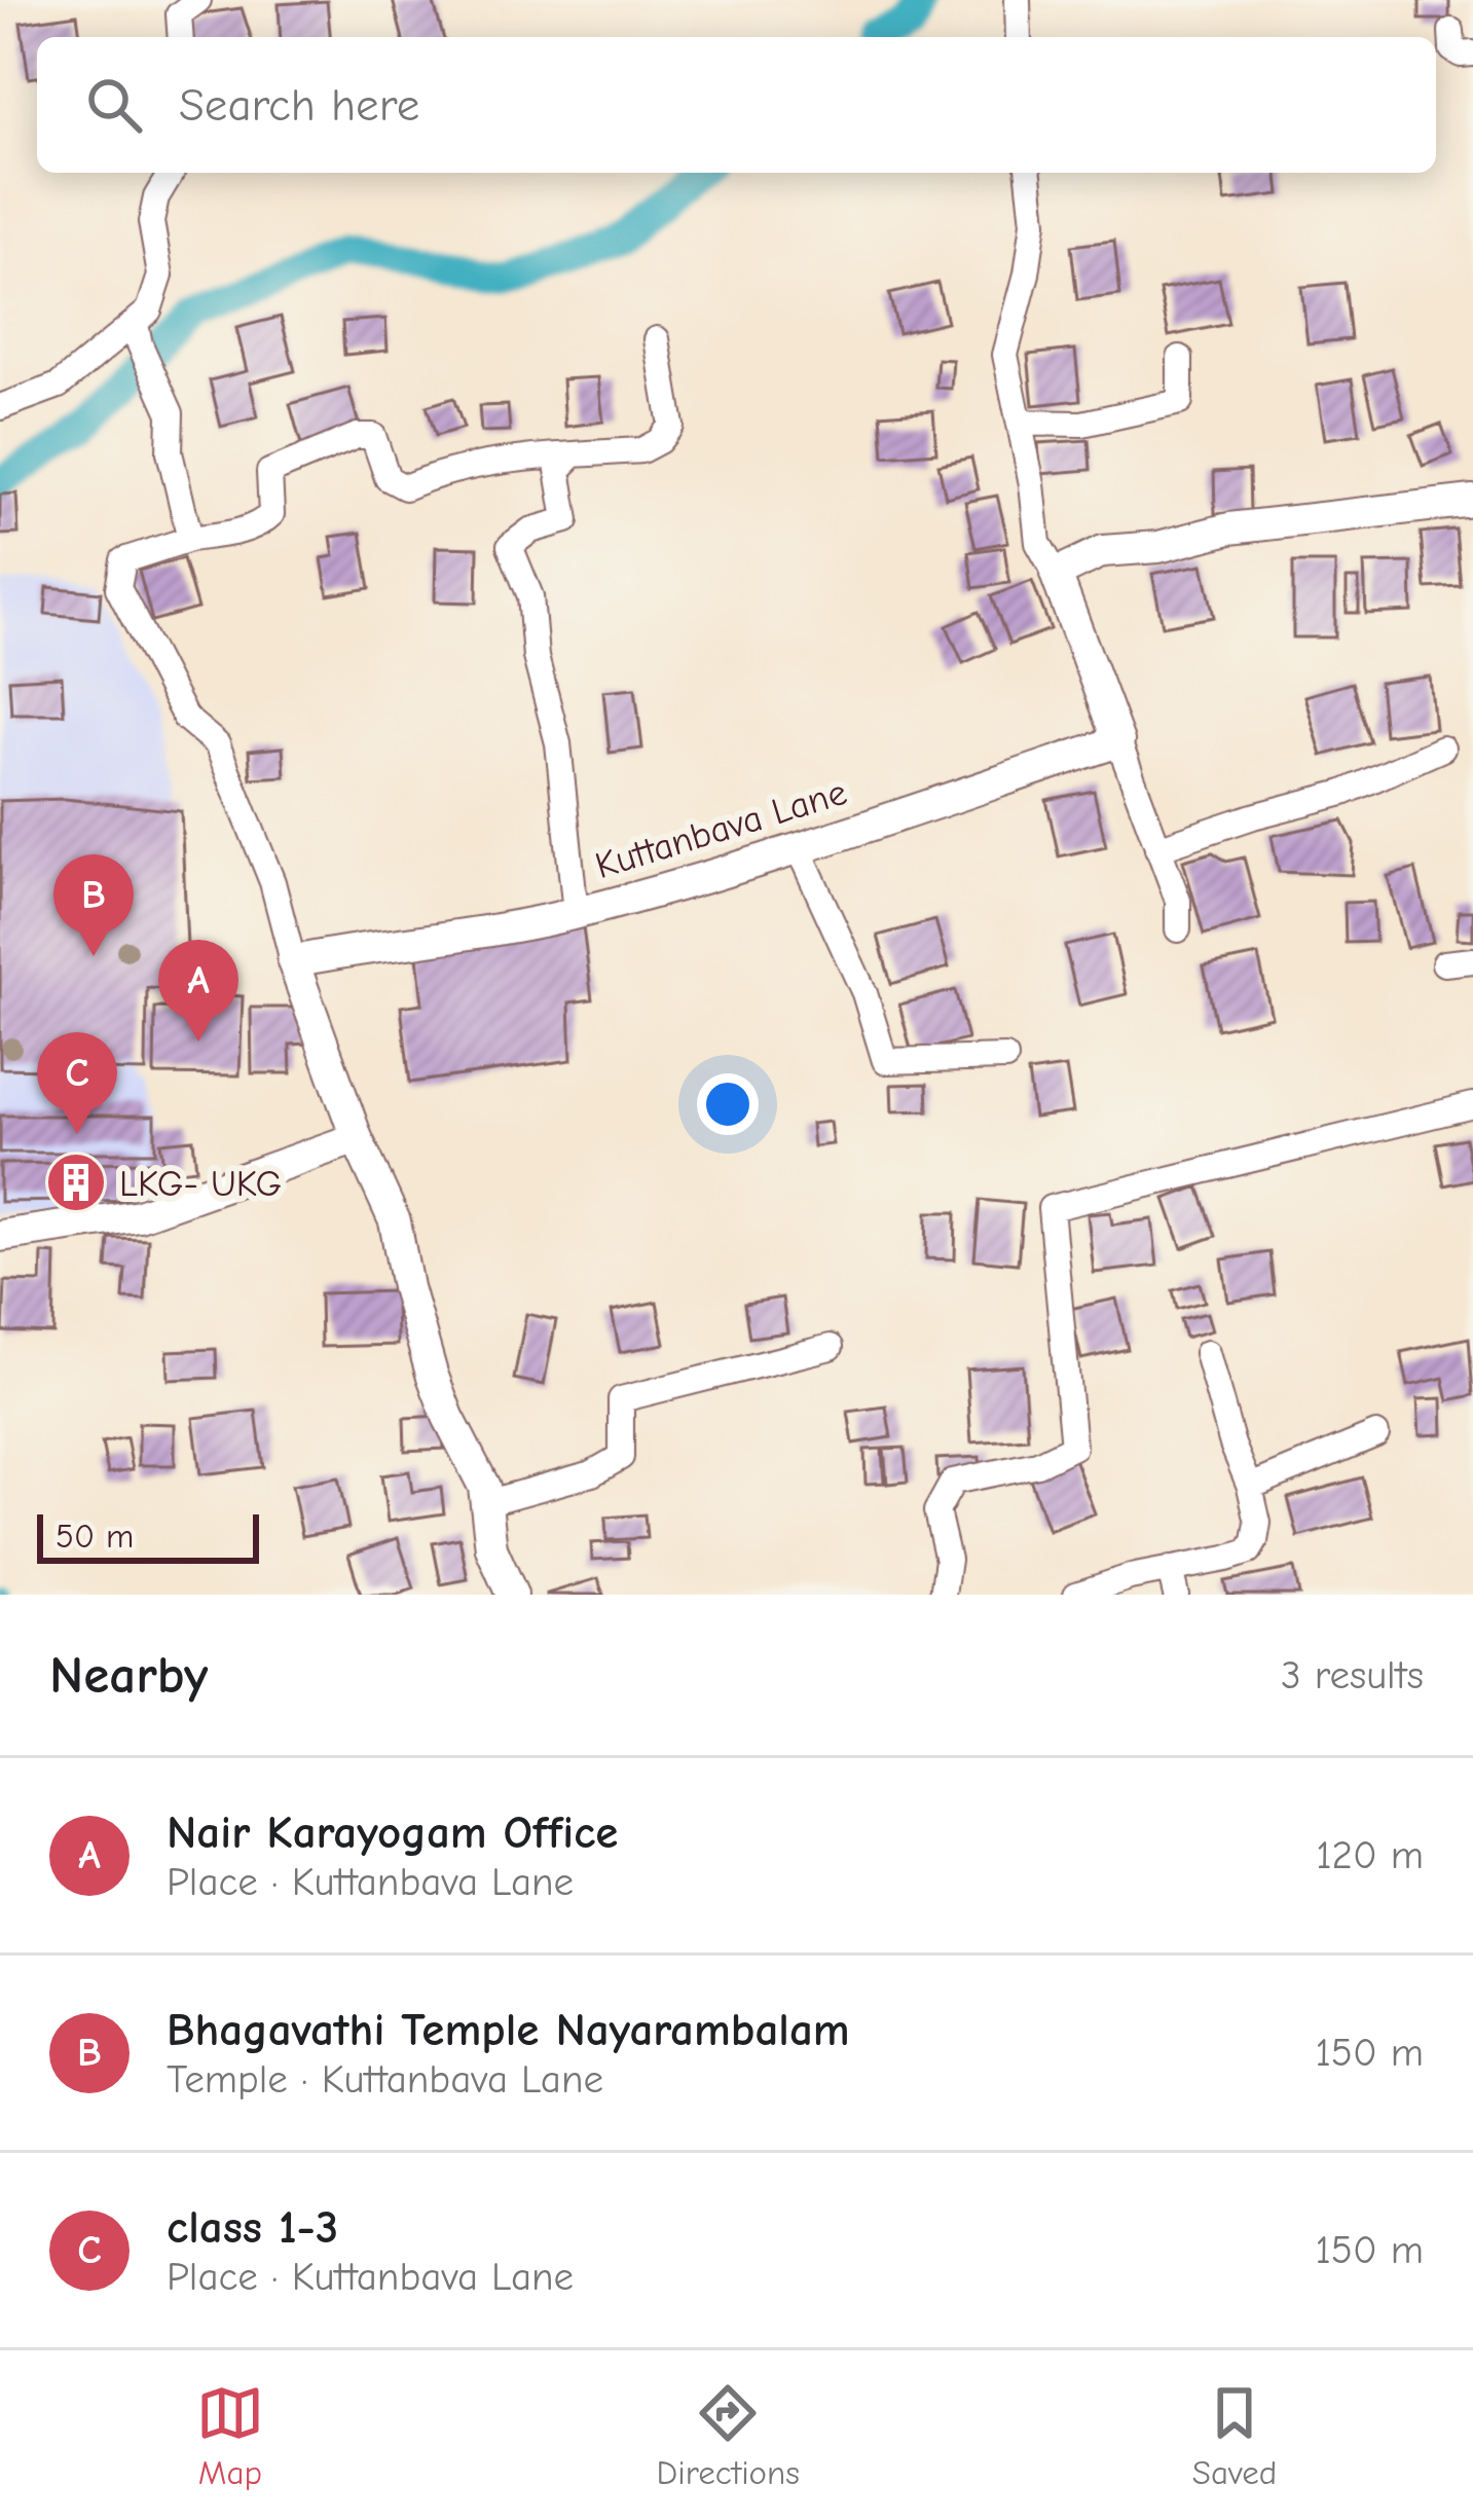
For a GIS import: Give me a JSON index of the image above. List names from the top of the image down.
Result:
{
  "streets": {
    "street": ["Kuttanbava Lane"]
  },
  "places": {
    "building": ["LKG- UKG"]
  },
  "scale_bar": "50 m",
  "page": {
    "search": "Search here",
    "pins": ["B", "A", "C"],
    "scale": "50 m",
    "heading": ["Nearby", "3 results"],
    "list": [
      {
        "mark": "A",
        "name": "Nair Karayogam Office",
        "note": "Place · Kuttanbava Lane",
        "value": "120 m"
      },
      {
        "mark": "B",
        "name": "Bhagavathi Temple Nayarambalam",
        "note": "Temple · Kuttanbava Lane",
        "value": "150 m"
      },
      {
        "mark": "C",
        "name": "class 1-3",
        "note": "Place · Kuttanbava Lane",
        "value": "150 m"
      }
    ],
    "nav": ["Map", "Directions", "Saved"]
  }
}
